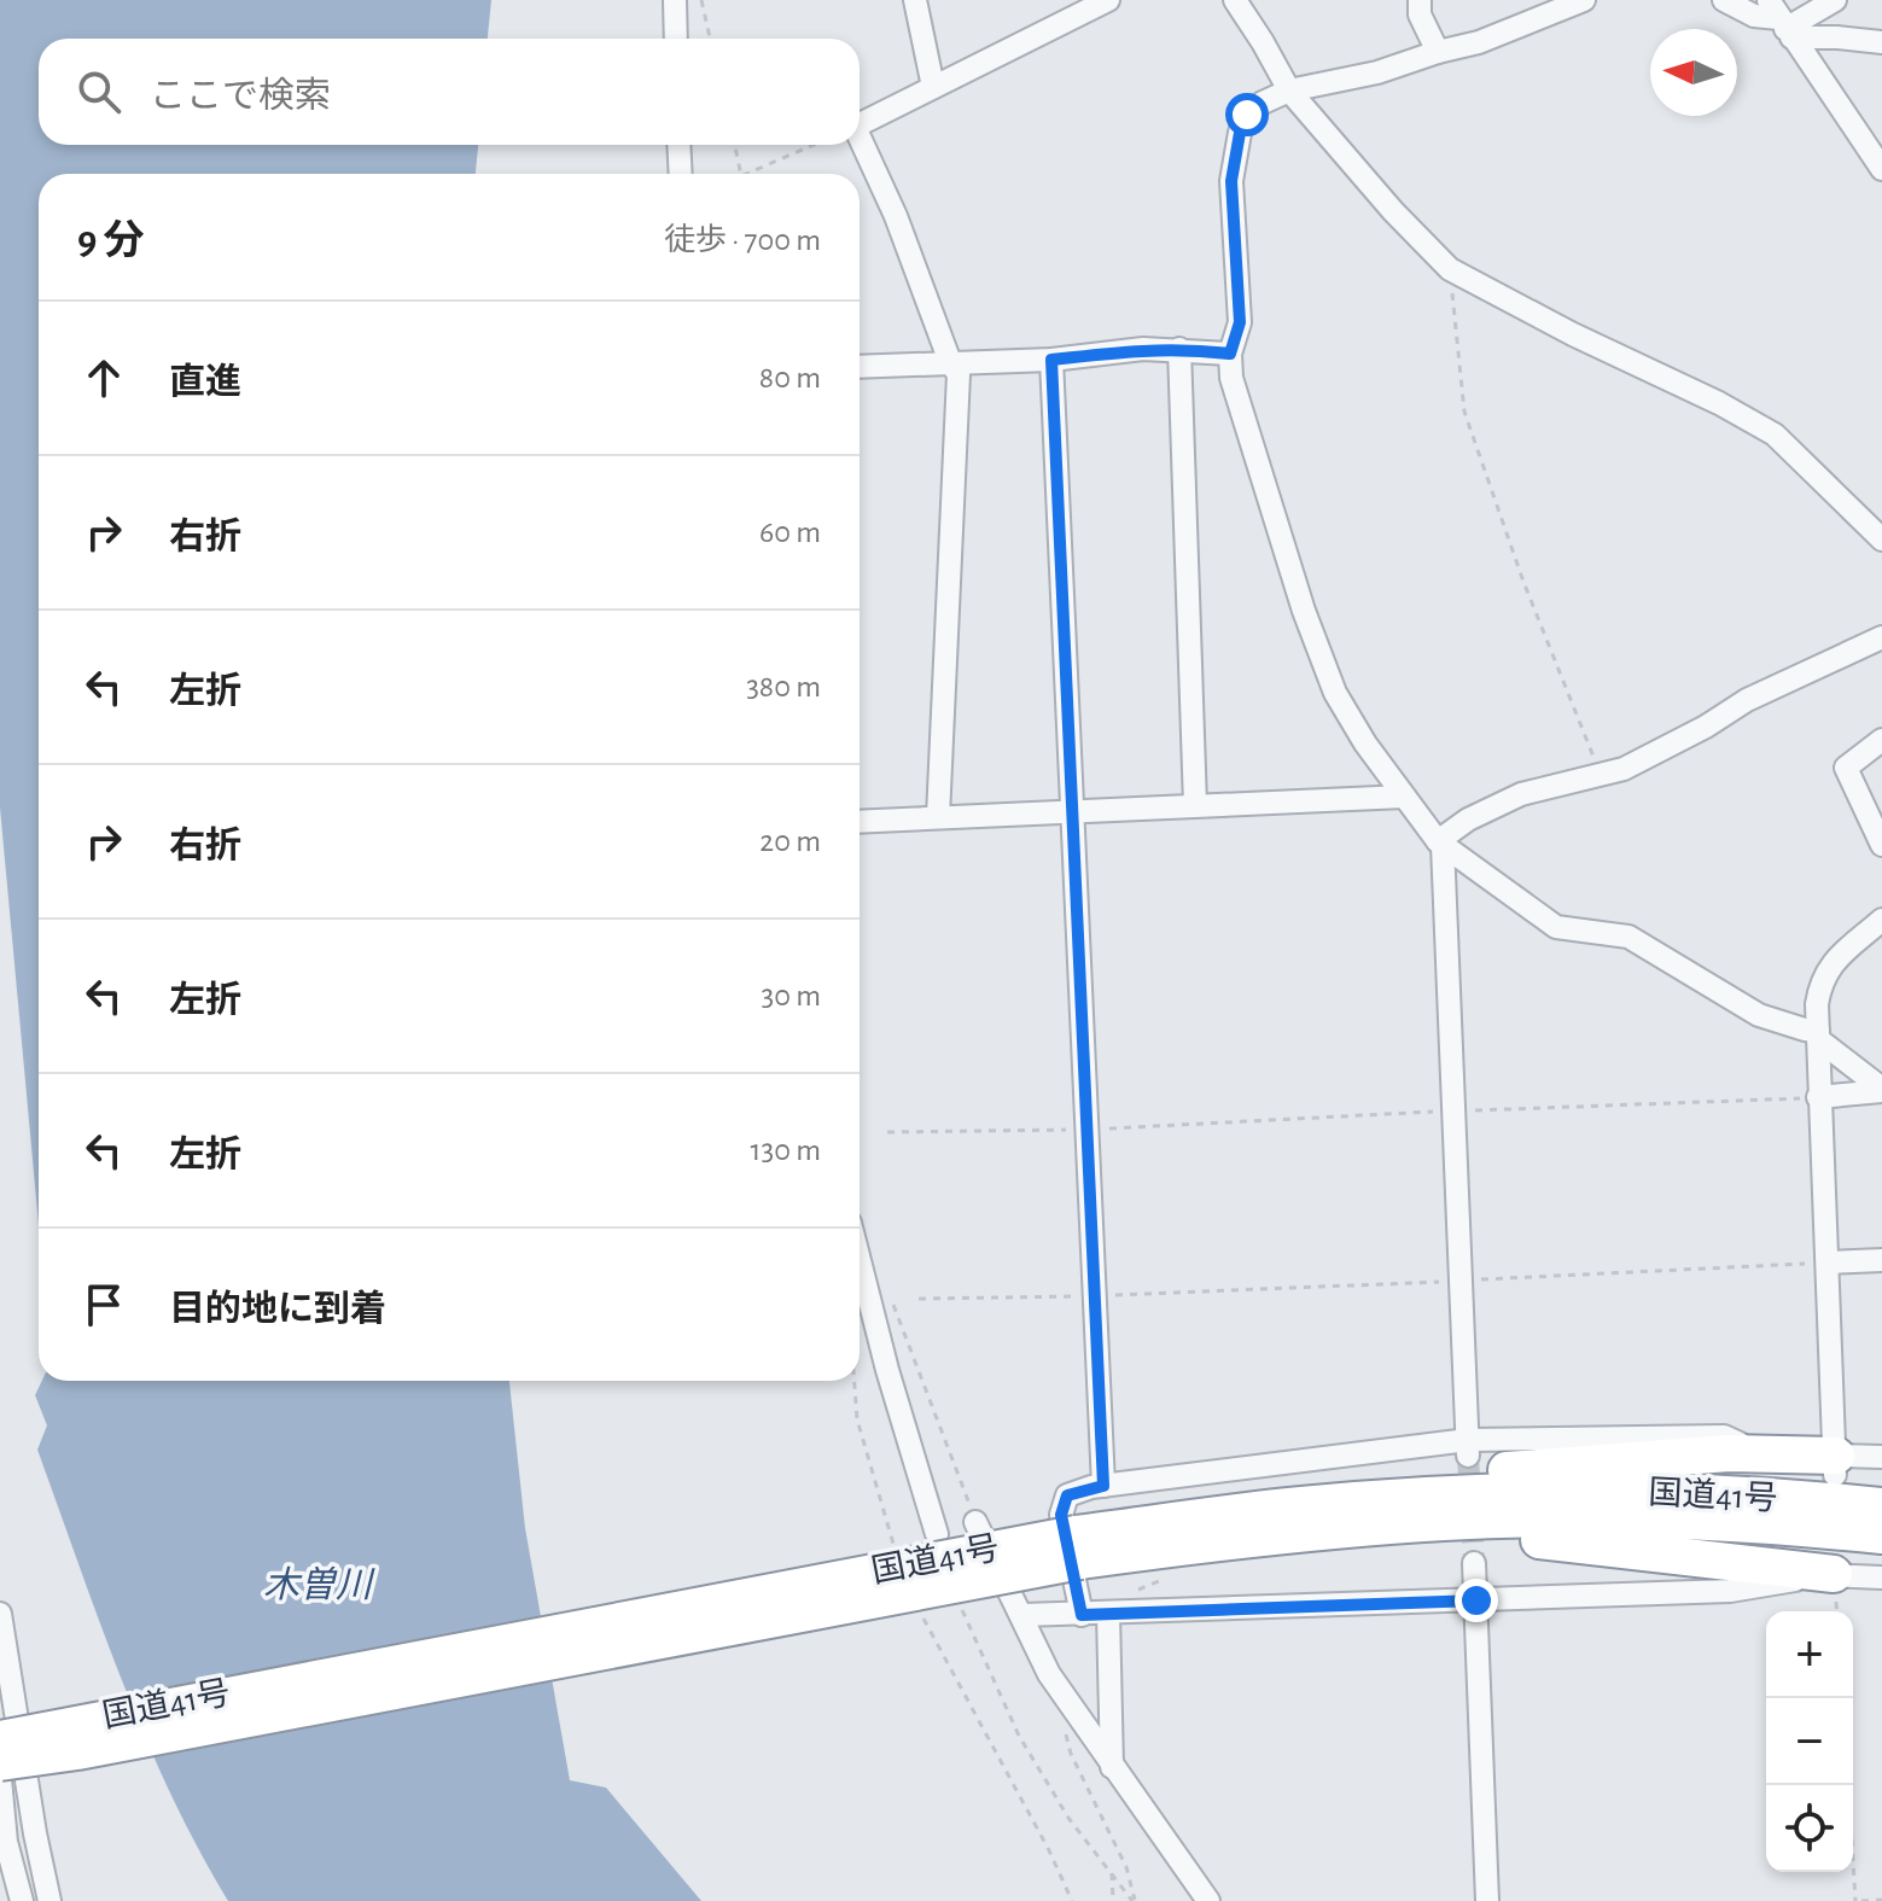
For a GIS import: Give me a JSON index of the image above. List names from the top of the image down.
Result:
{
  "streets": {
    "highway": ["国道41号"]
  },
  "water": ["木曽川"],
  "north": "left",
  "page": {
    "search": "ここで検索",
    "heading": ["9 分", "徒歩 · 700 m"],
    "list": [
      ["直進", "80 m"],
      ["右折", "60 m"],
      ["左折", "380 m"],
      ["右折", "20 m"],
      ["左折", "30 m"],
      ["左折", "130 m"],
      "目的地に到着"
    ],
    "map_buttons": ["+", "−"]
  }
}
